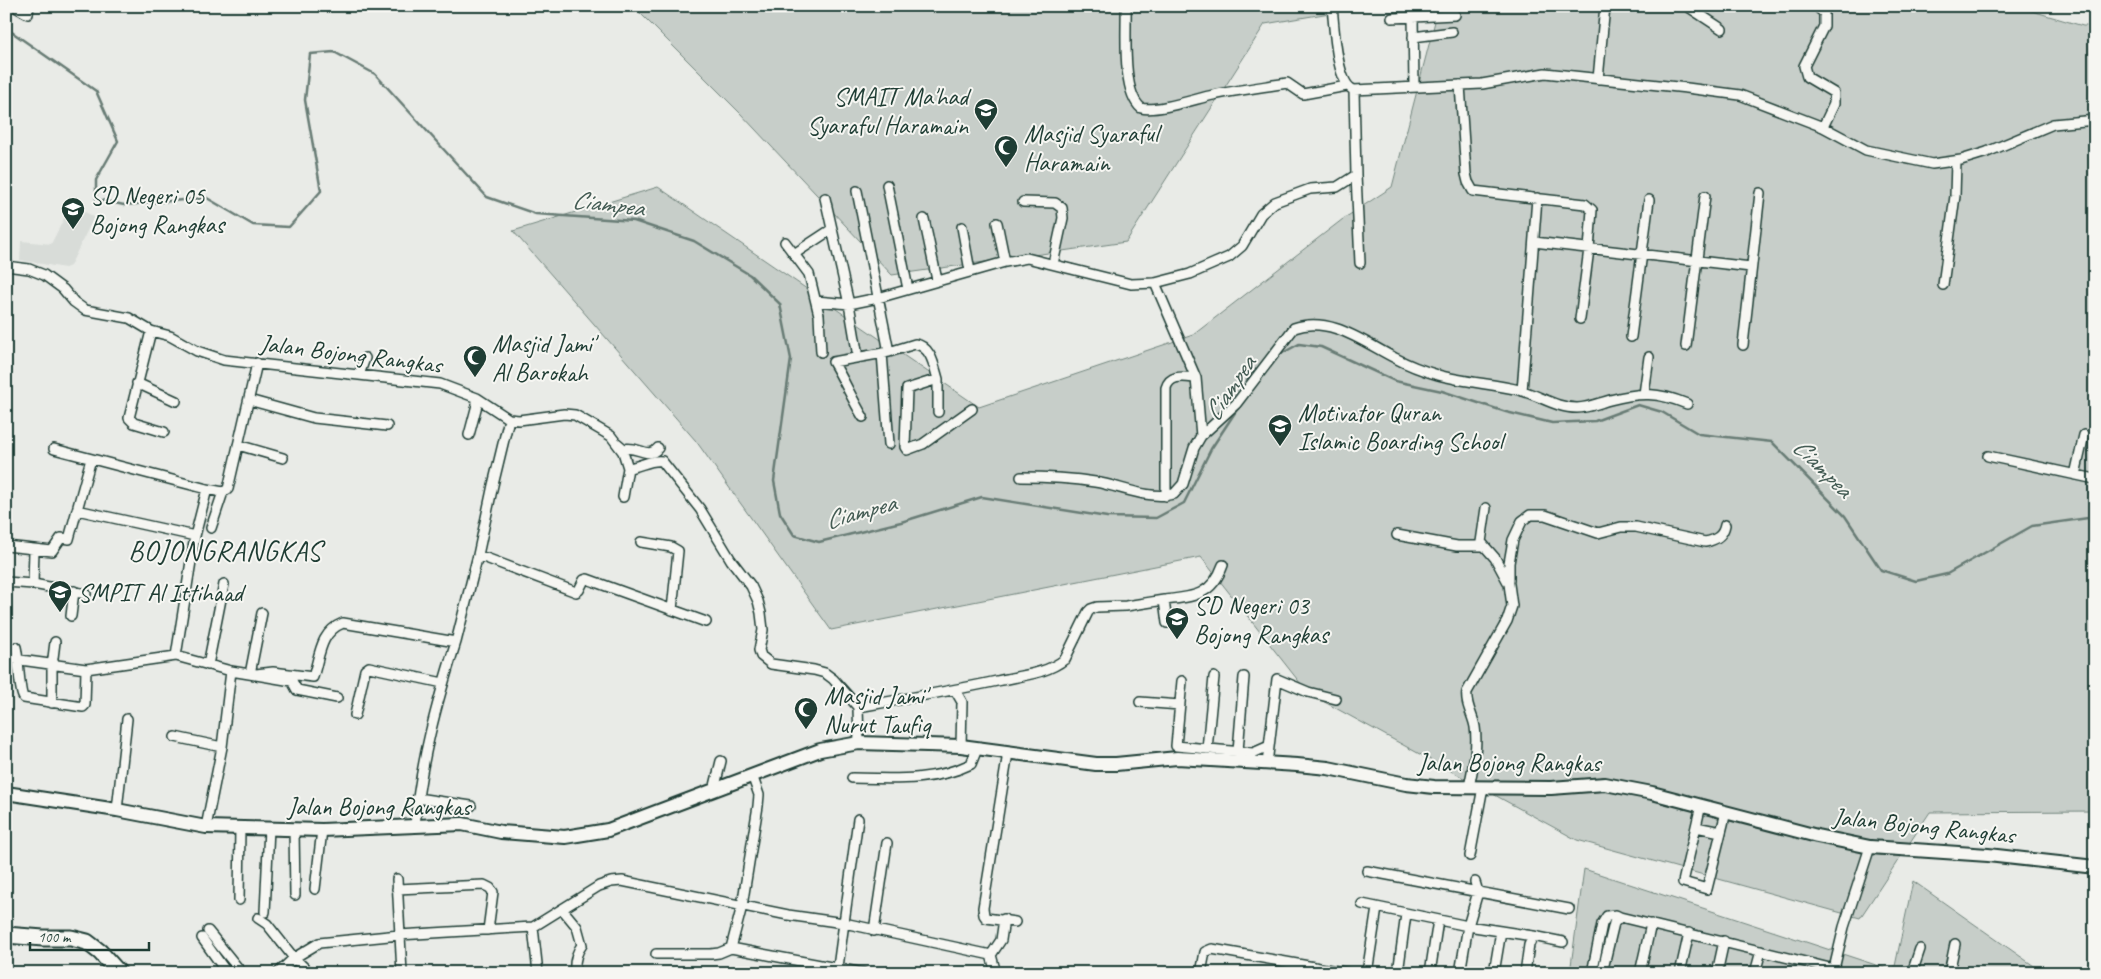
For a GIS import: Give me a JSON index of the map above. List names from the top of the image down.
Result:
{
  "streets": {
    "main road": ["Jalan Bojong Rangkas"]
  },
  "districts": ["BOJONGRANGKAS"],
  "water": ["Ciampea"],
  "places": {
    "school or university": [
      "SMAIT Ma'had Syaraful Haramain",
      "SD Negeri 05 Bojong Rangkas",
      "Motivator Quran Islamic Boarding School",
      "SMPIT Al Ittihaad",
      "SD Negeri 03 Bojong Rangkas"
    ],
    "mosque": ["Masjid Syaraful Haramain", "Masjid Jami' Al Barokah", "Masjid Jami' Nurut Taufiq"]
  },
  "scale_bar": "100 m"
}
